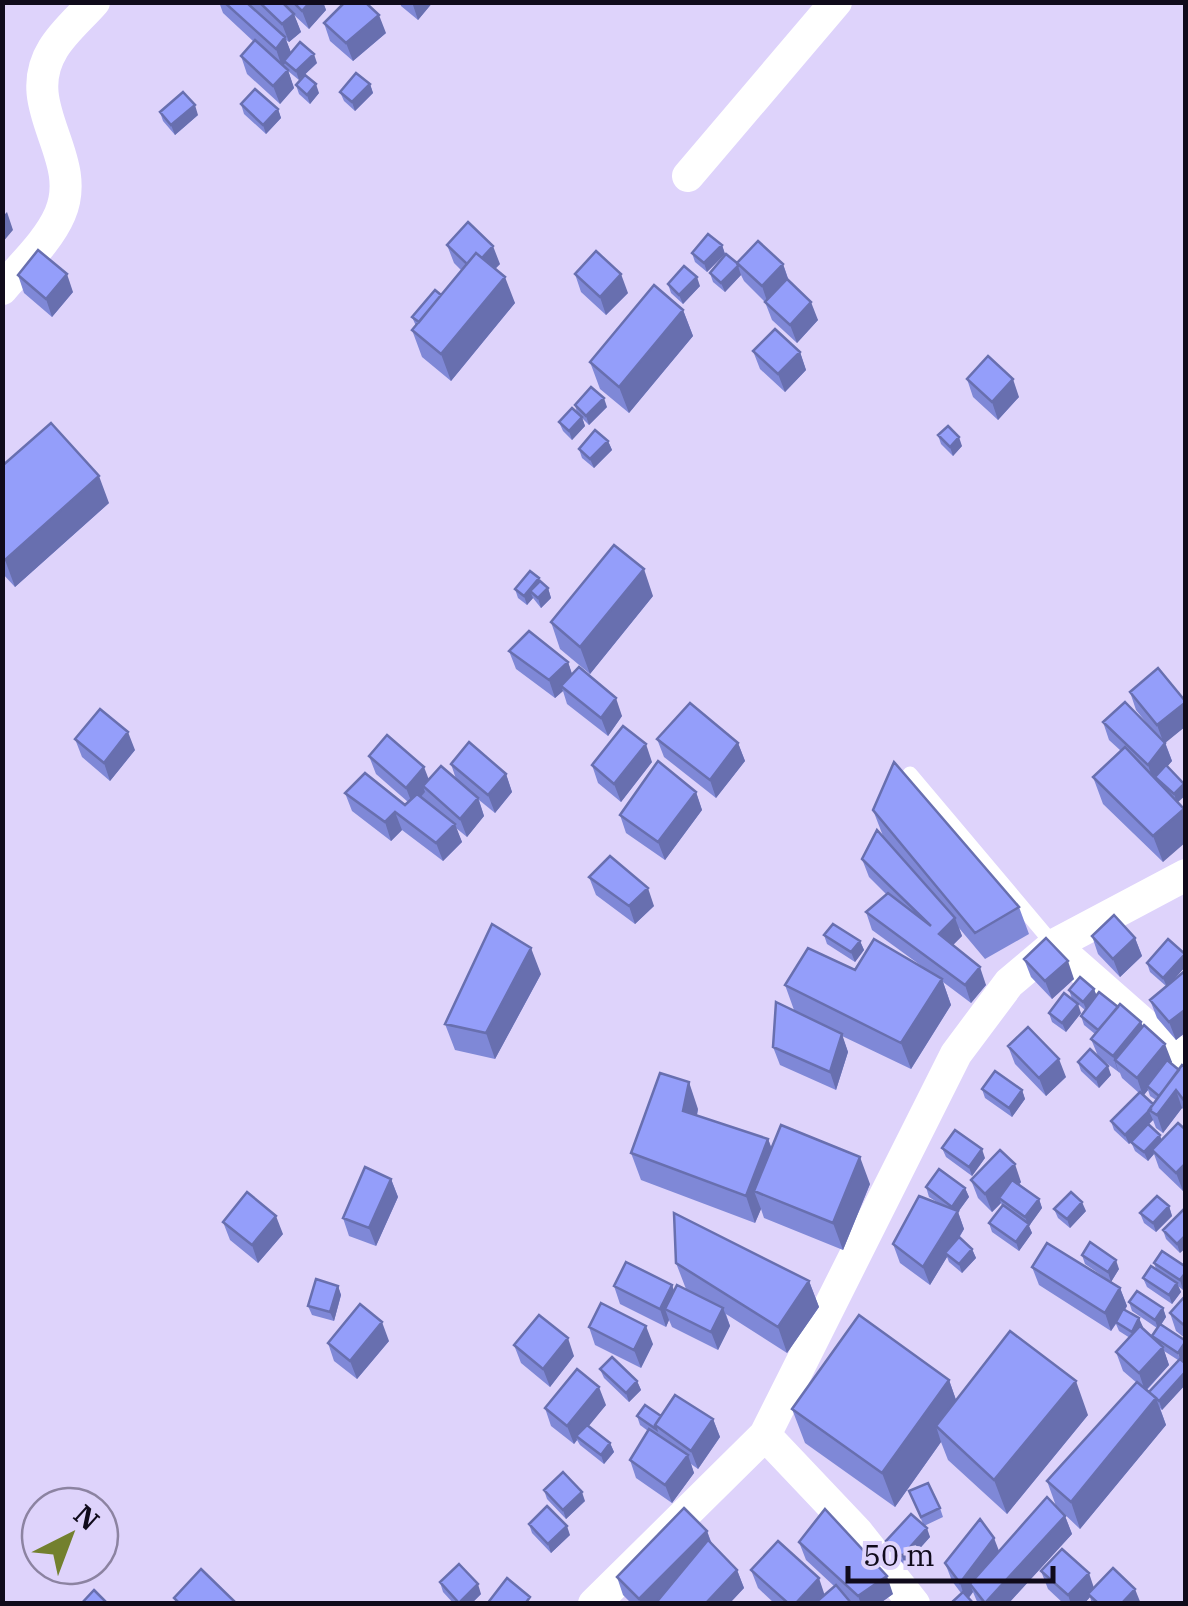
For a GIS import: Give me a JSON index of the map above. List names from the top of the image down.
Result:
{
  "scale_bar": "50 m",
  "north": "top right"
}
